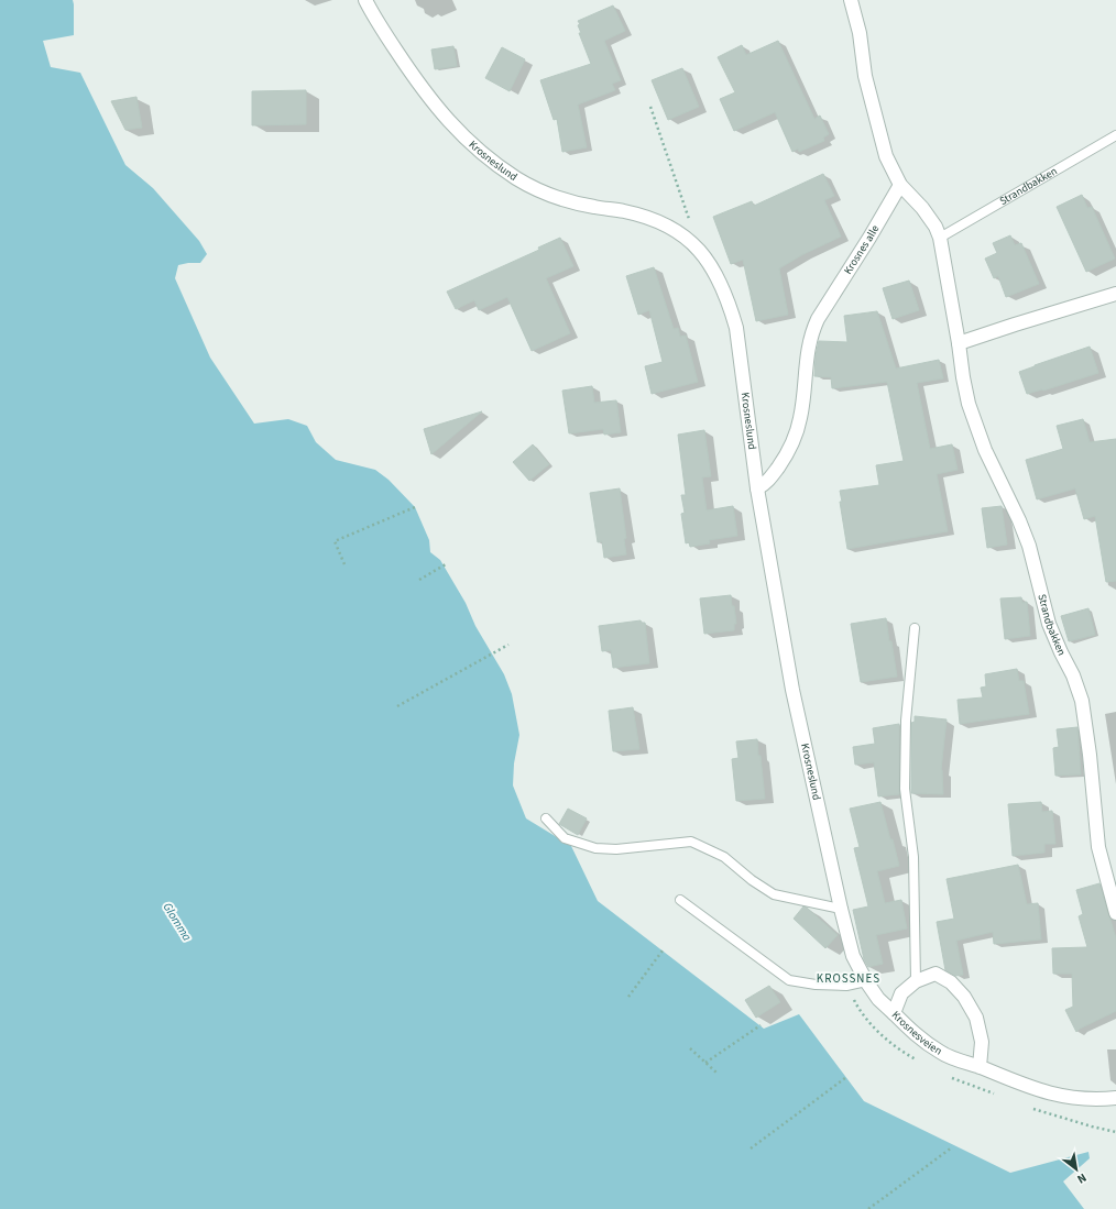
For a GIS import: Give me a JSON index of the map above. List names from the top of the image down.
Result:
{
  "streets": {
    "street": [
      "Krosneslund",
      "Strandbakken",
      "Krosnes alle",
      "Krosnesveien"
    ]
  },
  "crossings": [
    ["Krosneslund", "Krosnes alle"],
    ["Krosneslund", "Krosnesveien"],
    ["Strandbakken", "Krosnes alle"]
  ],
  "districts": ["KROSSNES"],
  "water": ["Glomma"],
  "north": "bottom right"
}
